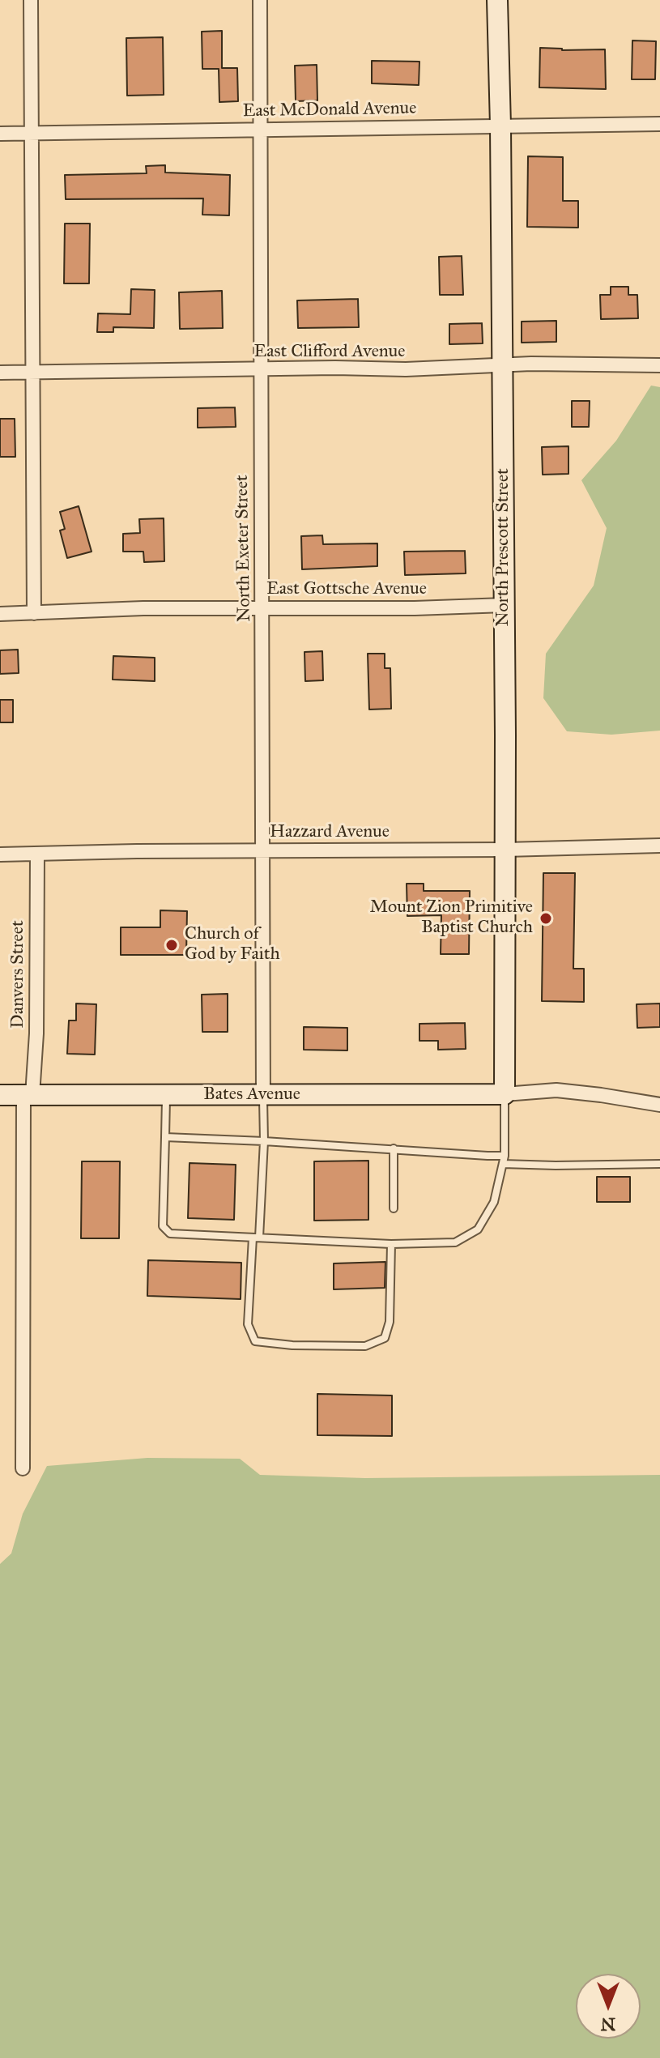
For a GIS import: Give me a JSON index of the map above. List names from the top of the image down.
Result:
{
  "streets": {
    "street": [
      "East McDonald Avenue",
      "East Clifford Avenue",
      "North Prescott Street",
      "North Exeter Street",
      "East Gottsche Avenue",
      "Hazzard Avenue",
      "Danvers Street",
      "Bates Avenue"
    ]
  },
  "crossings": [
    ["East McDonald Avenue", "North Prescott Street"],
    ["East McDonald Avenue", "North Exeter Street"],
    ["East Clifford Avenue", "North Prescott Street"],
    ["East Clifford Avenue", "North Exeter Street"],
    ["North Prescott Street", "East Gottsche Avenue"],
    ["North Prescott Street", "Hazzard Avenue"],
    ["North Prescott Street", "Bates Avenue"],
    ["North Exeter Street", "East Gottsche Avenue"],
    ["North Exeter Street", "Hazzard Avenue"],
    ["North Exeter Street", "Bates Avenue"],
    ["Hazzard Avenue", "Danvers Street"],
    ["Danvers Street", "Bates Avenue"]
  ],
  "places": ["Mount Zion Primitive Baptist Church", "Church of God by Faith"],
  "north": "bottom"
}
